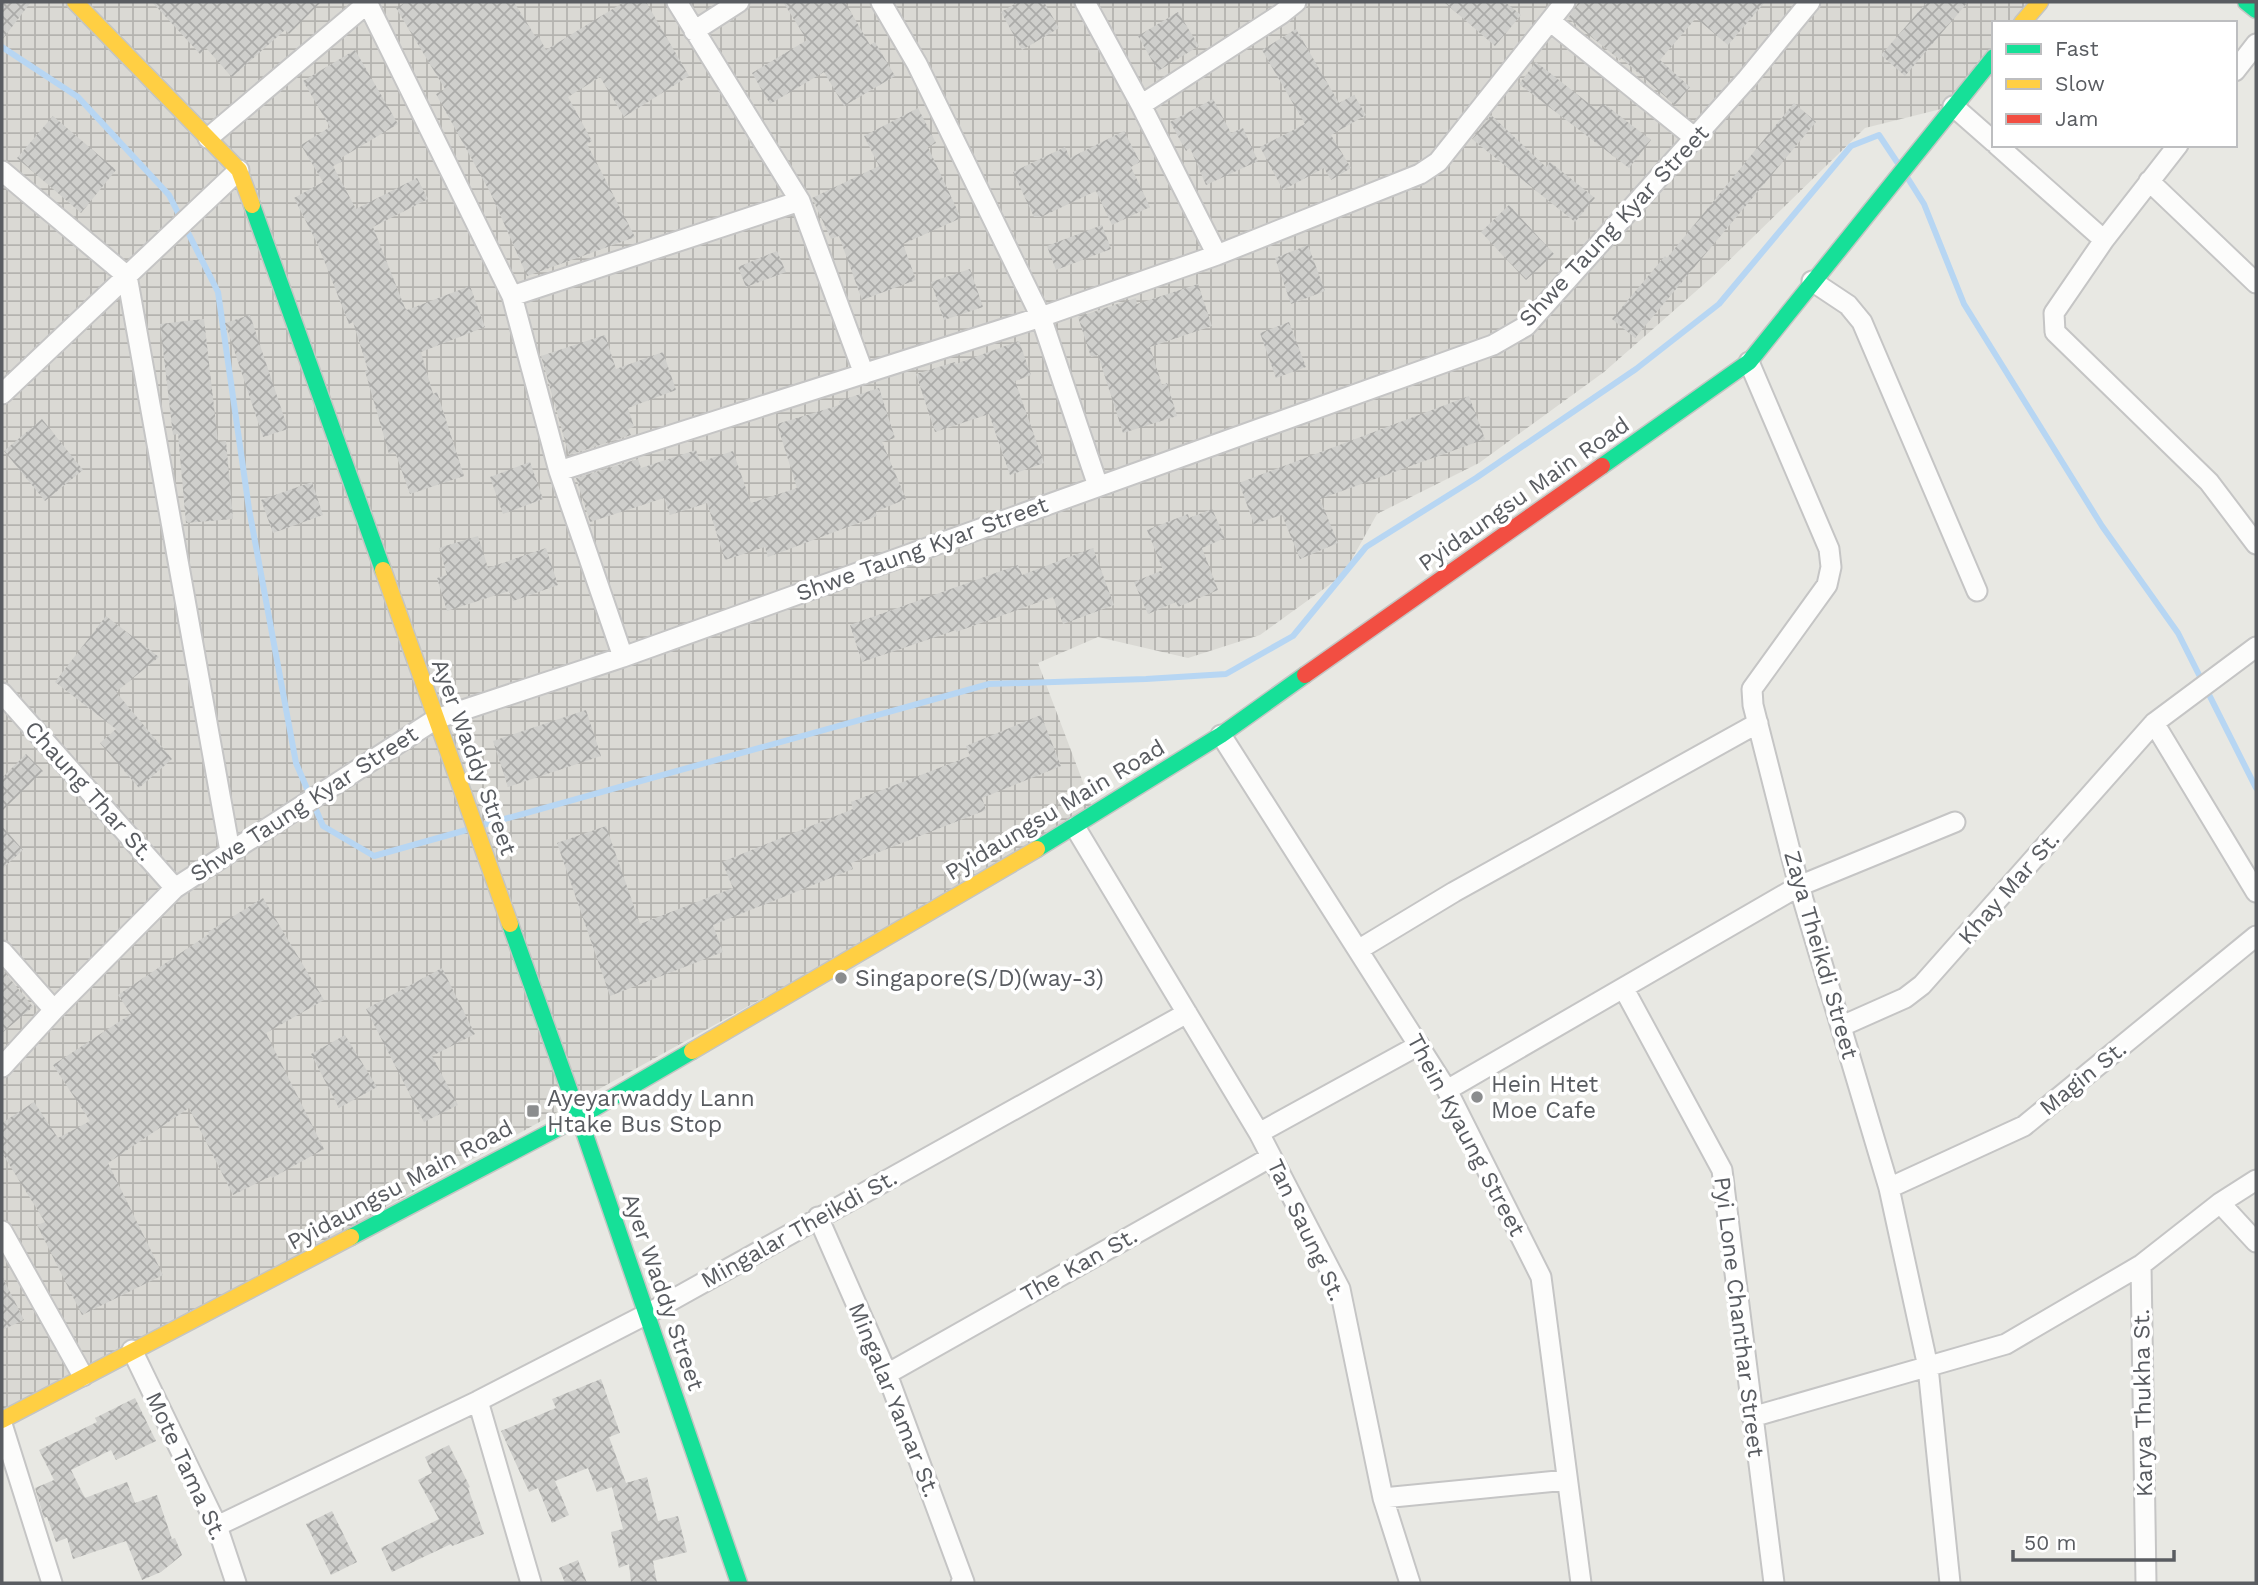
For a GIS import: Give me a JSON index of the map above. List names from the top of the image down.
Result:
{
  "streets": {
    "main road": ["Pyidaungsu Main Road", "Ayer Waddy Street"],
    "street": [
      "Shwe Taung Kyar Street",
      "Chaung Thar St.",
      "Khay Mar St.",
      "Zaya Theikdi Street",
      "Magin St.",
      "Thein Kyaung Street",
      "Mingalar Theikdi St.",
      "Tan Saung St.",
      "The Kan St.",
      "Pyi Lone Chanthar Street",
      "Mingalar Yamar St.",
      "Karya Thukha St.",
      "Mote Tama St."
    ]
  },
  "crossings": [
    ["Shwe Taung Kyar Street", "Ayer Waddy Street"],
    ["Shwe Taung Kyar Street", "Chaung Thar St."],
    ["Pyidaungsu Main Road", "Ayer Waddy Street"],
    ["Pyidaungsu Main Road", "Zaya Theikdi Street"],
    ["Pyidaungsu Main Road", "Thein Kyaung Street"],
    ["Pyidaungsu Main Road", "Tan Saung St."],
    ["Pyidaungsu Main Road", "Mote Tama St."],
    ["Ayer Waddy Street", "Mingalar Theikdi St."],
    ["Khay Mar St.", "Zaya Theikdi Street"],
    ["Zaya Theikdi Street", "Magin St."],
    ["Mingalar Theikdi St.", "Tan Saung St."],
    ["Mingalar Theikdi St.", "Mingalar Yamar St."],
    ["Mingalar Theikdi St.", "Mote Tama St."],
    ["Tan Saung St.", "The Kan St."],
    ["The Kan St.", "Mingalar Yamar St."]
  ],
  "places": {
    "other": ["Singapore(S/D)(way-3)", "Hein Htet Moe Cafe"],
    "transit": ["Ayeyarwaddy Lann Htake Bus Stop"]
  },
  "legend": ["Fast", "Slow", "Jam"],
  "scale_bar": "50 m"
}
